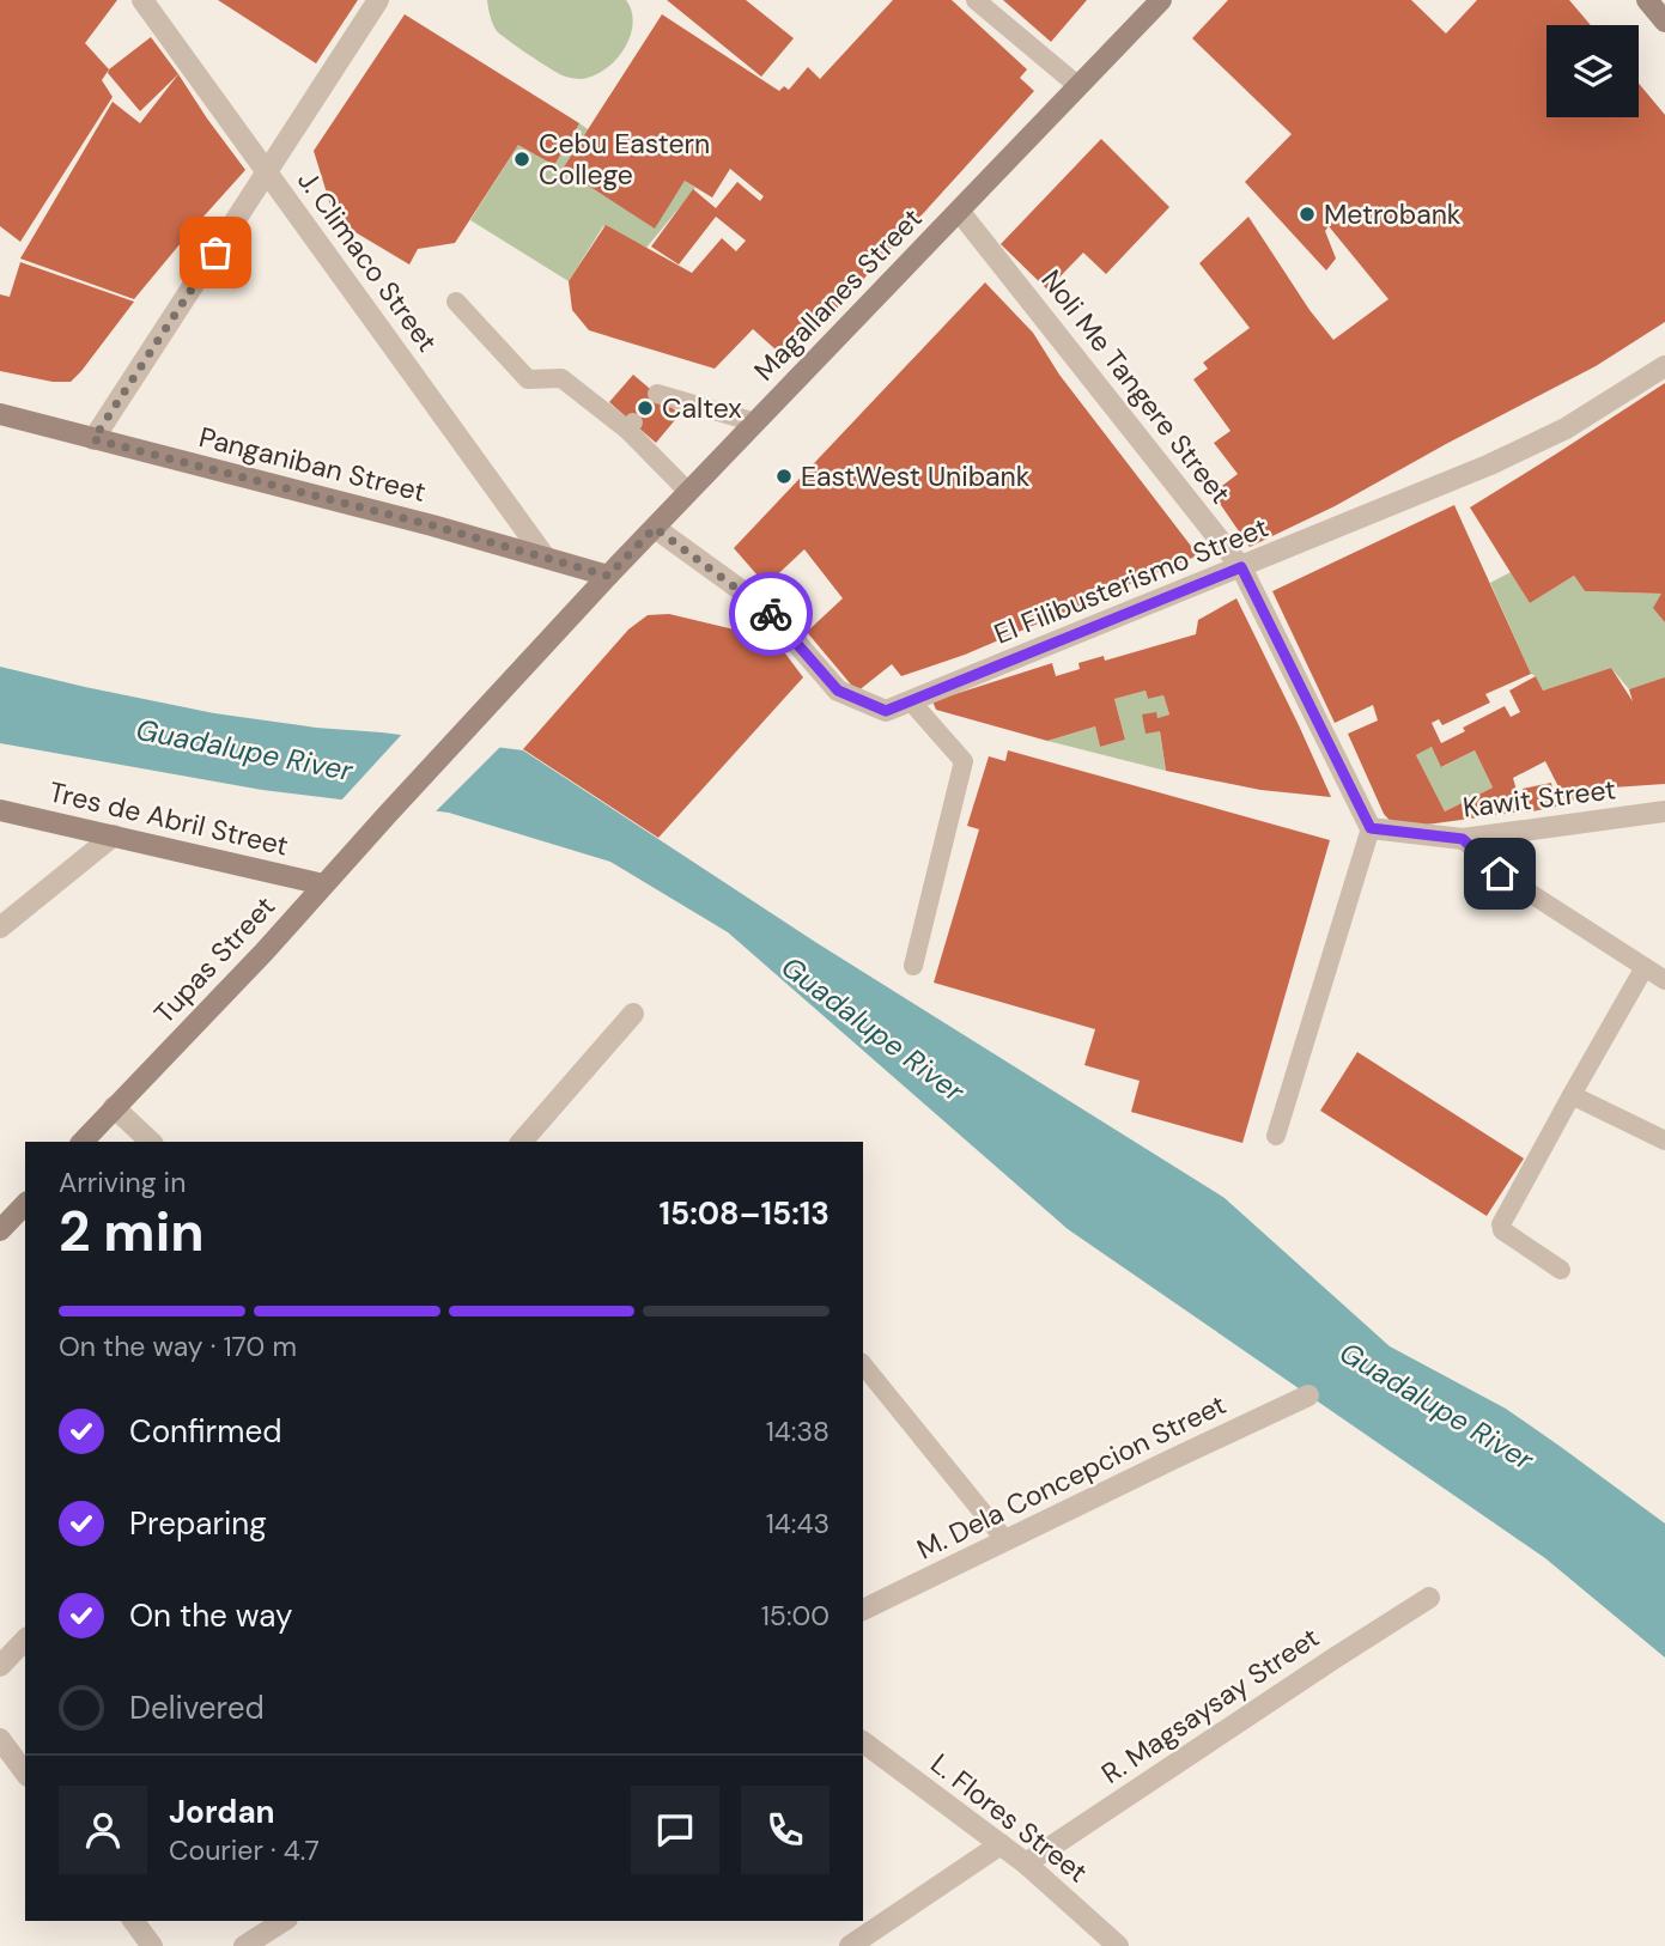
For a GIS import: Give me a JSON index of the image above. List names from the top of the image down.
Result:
{
  "streets": {
    "street": [
      "J. Climaco Street",
      "Magallanes Street",
      "Noli Me Tangere Street",
      "Panganiban Street",
      "El Filibusterismo Street",
      "Kawit Street",
      "Tres de Abril Street",
      "Tupas Street",
      "M. Dela Concepcion Street",
      "R. Magsaysay Street",
      "L. Flores Street"
    ]
  },
  "crossings": [
    ["J. Climaco Street", "Panganiban Street"],
    ["Magallanes Street", "Noli Me Tangere Street"],
    ["Magallanes Street", "Panganiban Street"],
    ["Magallanes Street", "El Filibusterismo Street"],
    ["Magallanes Street", "Tupas Street"],
    ["Noli Me Tangere Street", "El Filibusterismo Street"],
    ["Noli Me Tangere Street", "Kawit Street"],
    ["Tres de Abril Street", "Tupas Street"],
    ["R. Magsaysay Street", "L. Flores Street"]
  ],
  "water": ["Guadalupe River"],
  "places": [
    "Cebu Eastern College",
    "Metrobank",
    "Caltex",
    "EastWest Unibank"
  ],
  "page": {
    "heading": ["2 min", "Arriving in", "15:08–15:13"],
    "panel": ["Jordan", "Courier · 4.7"],
    "bar": "On the way · 170 m",
    "list": [
      ["Confirmed", "14:38"],
      ["Preparing", "14:43"],
      ["On the way", "15:00"],
      "Delivered"
    ]
  }
}
